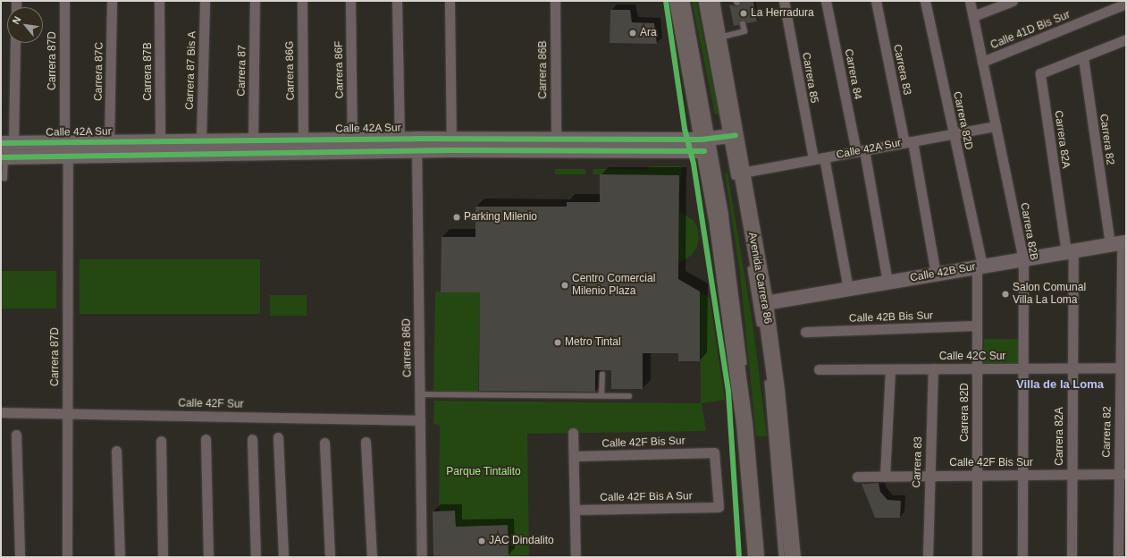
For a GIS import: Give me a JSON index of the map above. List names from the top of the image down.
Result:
{
  "streets": {
    "main road": ["Avenida Carrera 86"],
    "street": [
      "Calle 41D Bis Sur",
      "Carrera 87D",
      "Carrera 86F",
      "Carrera 86B",
      "Carrera 83",
      "Carrera 87 Bis A",
      "Carrera 87",
      "Carrera 86G",
      "Carrera 87C",
      "Carrera 87B",
      "Carrera 84",
      "Carrera 85",
      "Carrera 82D",
      "Calle 42A Sur",
      "Carrera 82A",
      "Carrera 82",
      "Carrera 82B",
      "Calle 42B Sur",
      "Calle 42B Bis Sur",
      "Carrera 86D",
      "Calle 42C Sur",
      "Calle 42F Sur",
      "Calle 42F Bis Sur",
      "Calle 42F Bis A Sur"
    ]
  },
  "crossings": [
    ["Calle 41D Bis Sur", "Carrera 82B"],
    ["Carrera 87D", "Calle 42A Sur"],
    ["Carrera 87D", "Calle 42F Sur"],
    ["Carrera 86F", "Calle 42A Sur"],
    ["Carrera 86B", "Calle 42A Sur"],
    ["Carrera 83", "Calle 42A Sur"],
    ["Carrera 83", "Calle 42B Sur"],
    ["Carrera 83", "Calle 42C Sur"],
    ["Carrera 83", "Calle 42F Bis Sur"],
    ["Carrera 87 Bis A", "Calle 42A Sur"],
    ["Carrera 87", "Calle 42A Sur"],
    ["Carrera 86G", "Calle 42A Sur"],
    ["Carrera 87C", "Calle 42A Sur"],
    ["Carrera 87B", "Calle 42A Sur"],
    ["Carrera 84", "Calle 42A Sur"],
    ["Carrera 84", "Calle 42B Sur"],
    ["Carrera 85", "Calle 42A Sur"],
    ["Carrera 82D", "Calle 42A Sur"],
    ["Carrera 82D", "Calle 42B Sur"],
    ["Carrera 82D", "Calle 42B Bis Sur"],
    ["Carrera 82D", "Calle 42C Sur"],
    ["Carrera 82D", "Calle 42F Bis Sur"],
    ["Calle 42A Sur", "Carrera 82B"],
    ["Calle 42A Sur", "Avenida Carrera 86"],
    ["Calle 42A Sur", "Carrera 86D"],
    ["Carrera 82A", "Carrera 82"],
    ["Carrera 82A", "Calle 42B Sur"],
    ["Carrera 82A", "Calle 42C Sur"],
    ["Carrera 82A", "Calle 42F Bis Sur"],
    ["Carrera 82", "Calle 42B Sur"],
    ["Carrera 82", "Calle 42C Sur"],
    ["Carrera 82", "Calle 42F Bis Sur"],
    ["Carrera 82B", "Calle 42B Sur"],
    ["Carrera 82B", "Calle 42C Sur"],
    ["Carrera 82B", "Calle 42F Bis Sur"],
    ["Calle 42B Sur", "Avenida Carrera 86"],
    ["Carrera 86D", "Calle 42F Sur"],
    ["Calle 42F Bis Sur", "Calle 42F Bis A Sur"]
  ],
  "districts": ["Villa de la Loma"],
  "parks": ["Parque Tintalito"],
  "places": [
    "La Herradura",
    "Ara",
    "Parking Milenio",
    "Centro Comercial Milenio Plaza",
    "Salon Comunal Villa La Loma",
    "Metro Tintal",
    "JAC Dindalito"
  ],
  "north": "top left"
}
